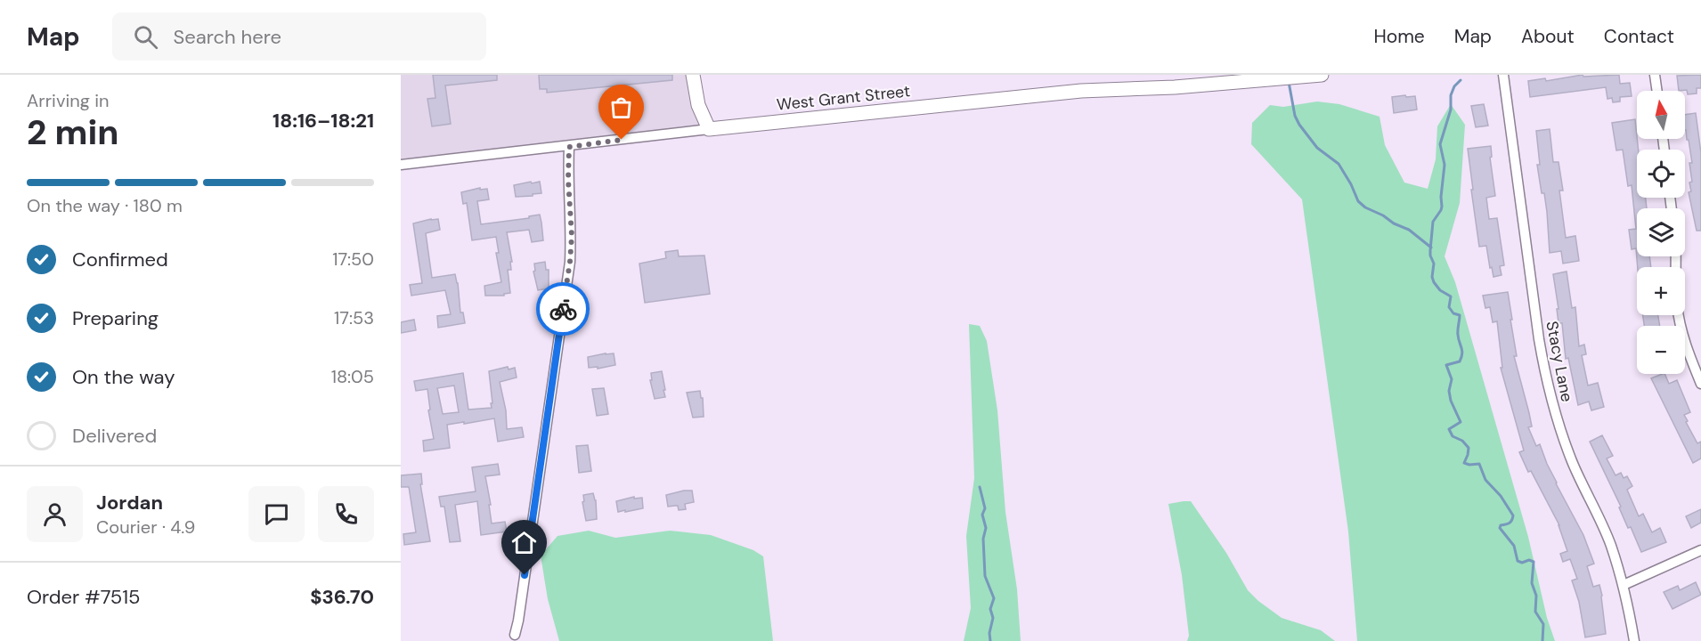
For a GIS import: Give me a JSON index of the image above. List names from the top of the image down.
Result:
{
  "streets": {
    "main road": ["West Grant Street"],
    "street": ["Stacy Lane"]
  },
  "north": "top",
  "page": {
    "header": "Map",
    "search": "Search here",
    "nav": [
      "Home",
      "Map",
      "About",
      "Contact"
    ],
    "heading": ["2 min", "Arriving in", "18:16–18:21"],
    "panel": [
      "Jordan",
      "Courier · 4.9",
      "Order #7515",
      "$36.70"
    ],
    "map_buttons": ["+", "−"],
    "bar": "On the way · 180 m",
    "list": [
      ["Confirmed", "17:50"],
      ["Preparing", "17:53"],
      ["On the way", "18:05"],
      "Delivered"
    ]
  }
}
